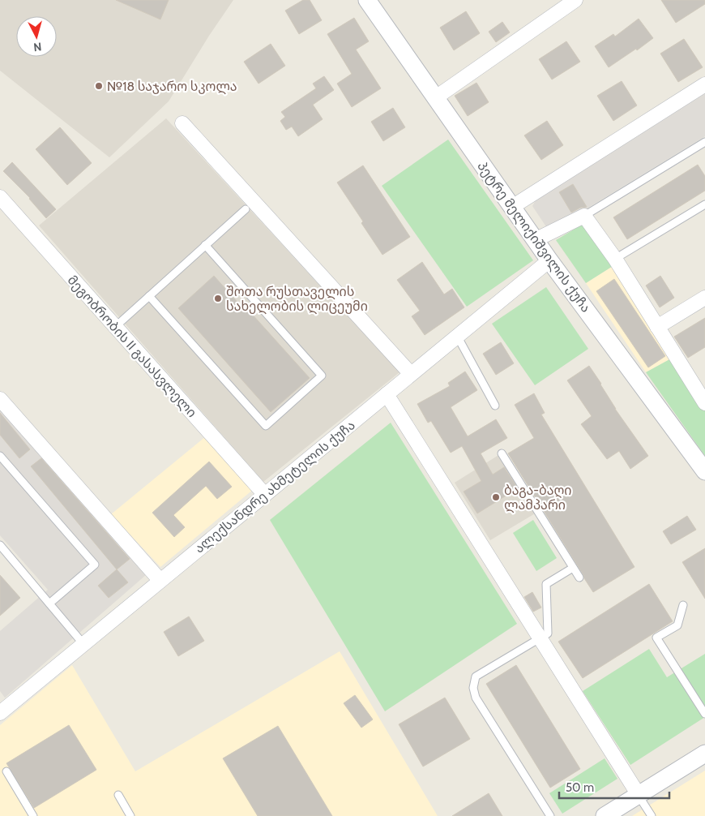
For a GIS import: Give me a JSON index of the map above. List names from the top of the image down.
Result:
{
  "streets": {
    "street": ["პეტრე მელიქიშვილის ქუჩა", "მეგობრობის II გასასვლელი", "ალექსანდრე ახმეტელის ქუჩა"]
  },
  "crossings": [
    ["პეტრე მელიქიშვილის ქუჩა", "ალექსანდრე ახმეტელის ქუჩა"],
    ["მეგობრობის II გასასვლელი", "ალექსანდრე ახმეტელის ქუჩა"]
  ],
  "places": ["№18 საჯარო სკოლა", "შოთა რუსთაველის სახელობის ლიცეუმი", "ბაგა-ბაღი ლამპარი"],
  "scale_bar": "50 m",
  "north": "bottom"
}
